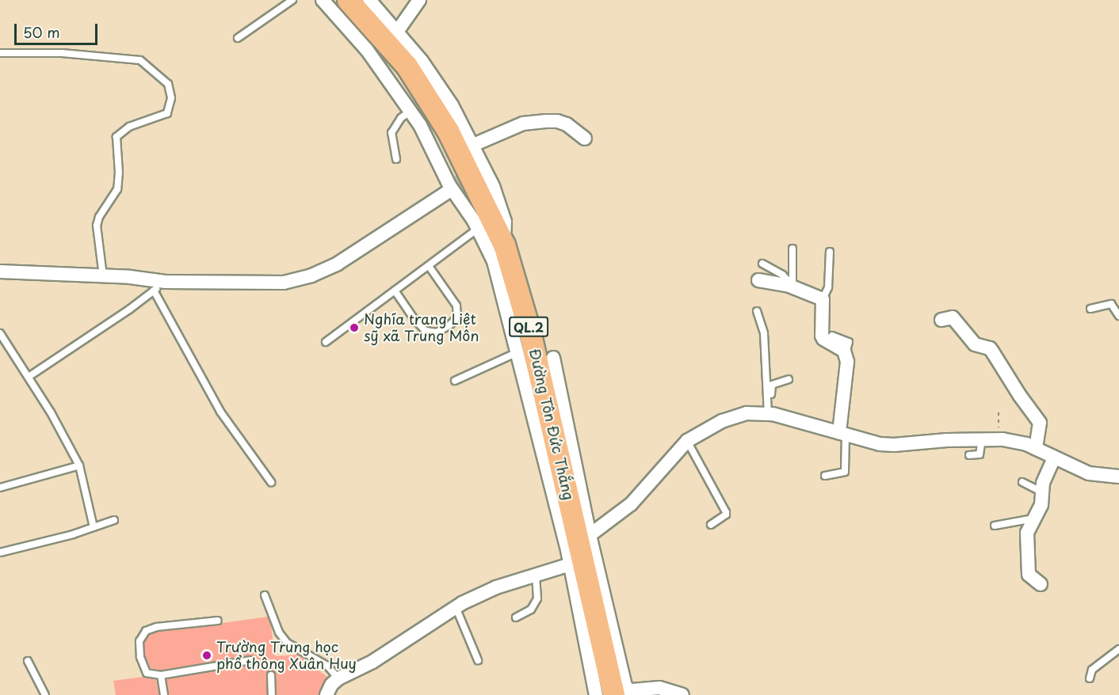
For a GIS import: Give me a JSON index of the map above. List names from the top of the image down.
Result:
{
  "streets": {
    "highway": ["QL.2", "Đường Tôn Đức Thắng"]
  },
  "places": ["Nghĩa trang Liệt sỹ xã Trung Môn", "Trường Trung học phổ thông Xuân Huy"],
  "scale_bar": "50 m"
}
